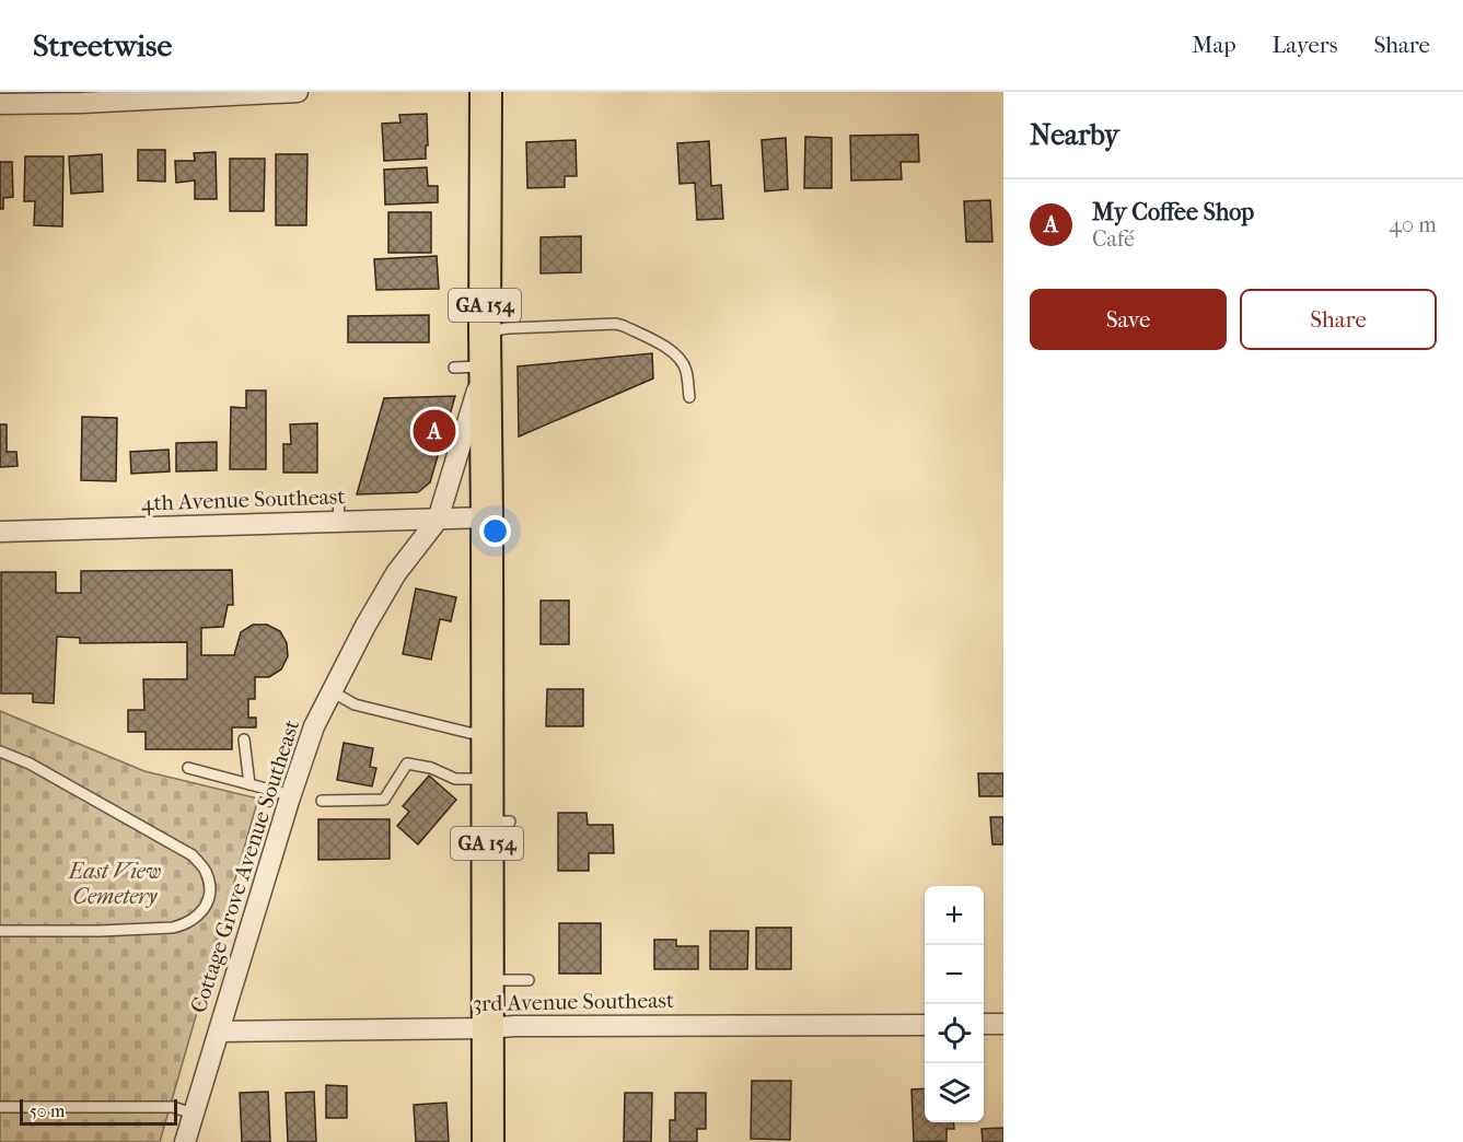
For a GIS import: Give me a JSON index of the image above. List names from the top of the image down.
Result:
{
  "streets": {
    "main road": ["GA 154"],
    "street": ["4th Avenue Southeast", "Cottage Grove Avenue Southeast", "3rd Avenue Southeast"]
  },
  "crossings": [
    ["GA 154", "4th Avenue Southeast"],
    ["GA 154", "Cottage Grove Avenue Southeast"],
    ["GA 154", "3rd Avenue Southeast"],
    ["4th Avenue Southeast", "Cottage Grove Avenue Southeast"],
    ["Cottage Grove Avenue Southeast", "3rd Avenue Southeast"]
  ],
  "parks": ["East View Cemetery"],
  "scale_bar": "50 m",
  "page": {
    "header": "Streetwise",
    "nav": ["Map", "Layers", "Share"],
    "heading": "Nearby",
    "list": [
      {
        "mark": "A",
        "name": "My Coffee Shop",
        "note": "Café",
        "value": "40 m"
      }
    ],
    "buttons": ["Save", "Share"],
    "pins": "A",
    "map_buttons": ["+", "−"],
    "scale": "50 m"
  }
}
